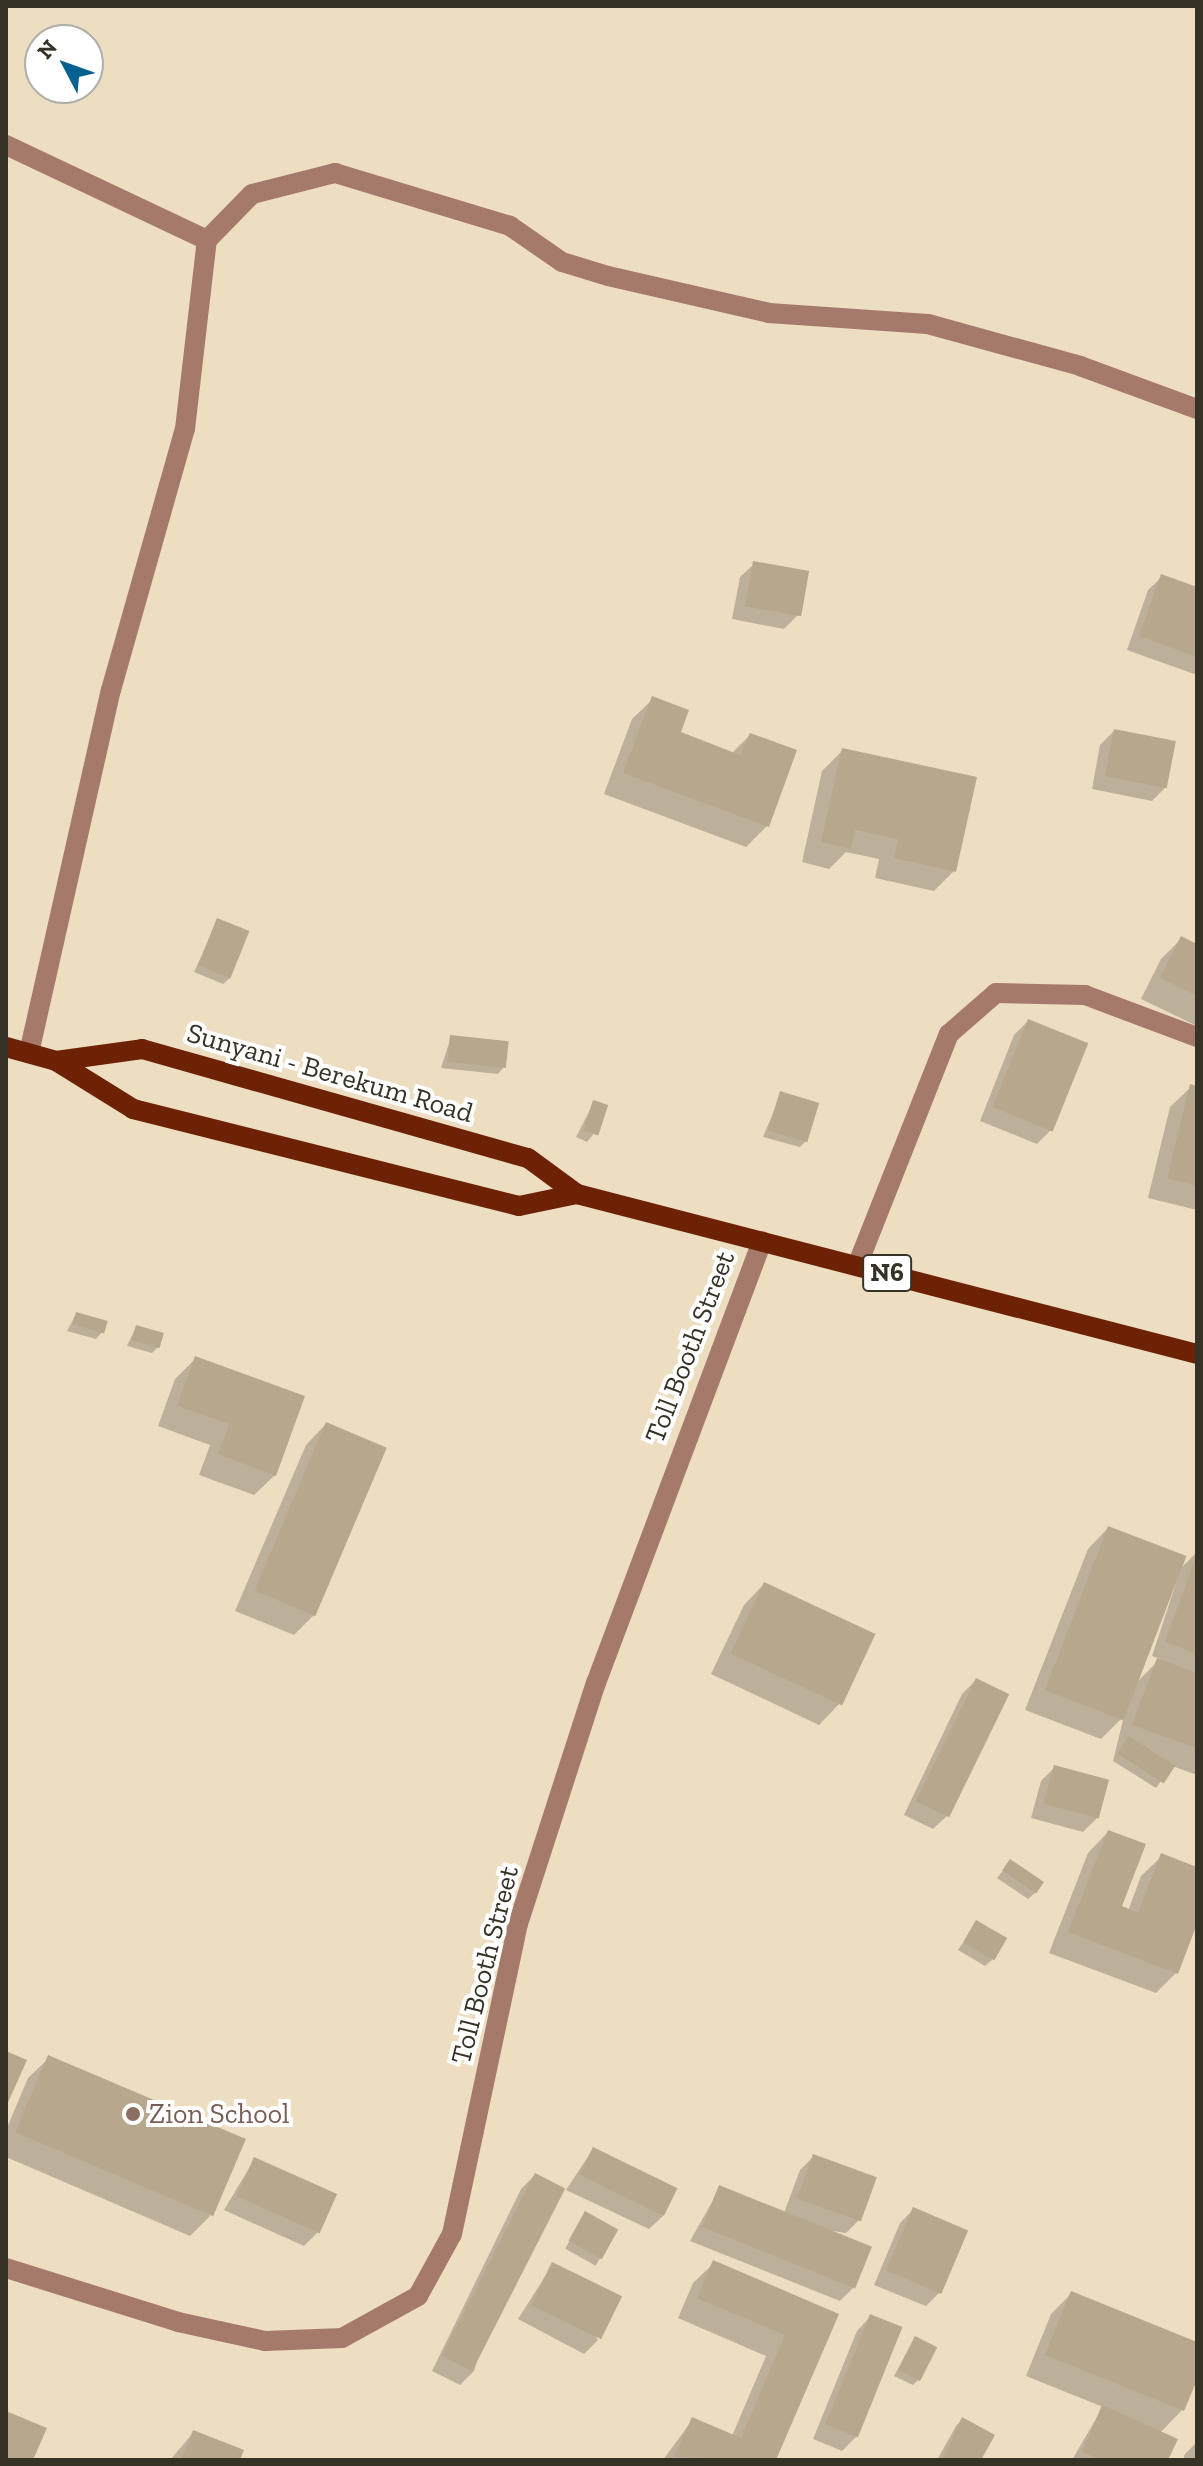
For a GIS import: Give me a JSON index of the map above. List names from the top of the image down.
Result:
{
  "streets": {
    "main road": ["Sunyani - Berekum Road", "N6"],
    "street": ["Toll Booth Street"]
  },
  "crossings": [
    ["Sunyani - Berekum Road", "Toll Booth Street"]
  ],
  "places": ["Zion School"],
  "north": "top left"
}
